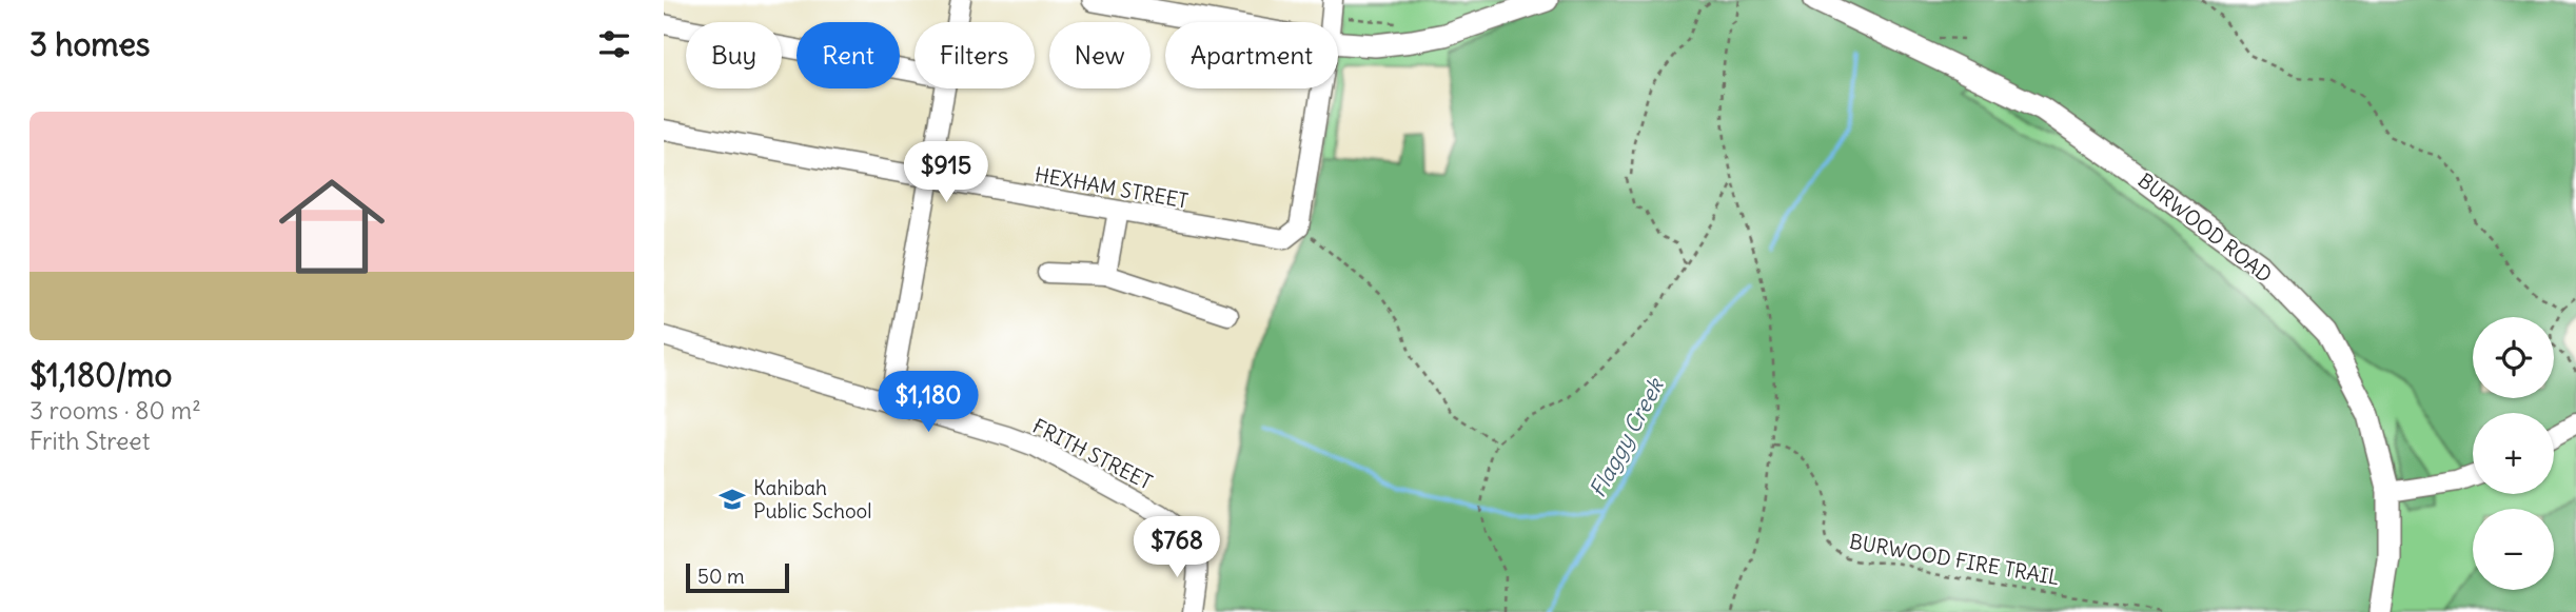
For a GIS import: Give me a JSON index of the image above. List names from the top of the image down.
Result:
{
  "streets": {
    "main road": ["BURWOOD ROAD"],
    "street": ["HEXHAM STREET", "FRITH STREET"],
    "path": ["BURWOOD FIRE TRAIL"]
  },
  "water": ["Flaggy Creek"],
  "places": {
    "school or university": ["Kahibah Public School"]
  },
  "scale_bar": "50 m",
  "page": {
    "heading": "3 homes",
    "chip": [
      "Buy",
      "Rent",
      "Filters",
      "New",
      "Apartment"
    ],
    "list": [
      {
        "name": "$1,180/mo",
        "note": "3 rooms · 80 m² · Frith Street"
      }
    ],
    "price": ["$915", "$1,180", "$768"],
    "map_buttons": ["+", "−"],
    "scale": "50 m"
  }
}
